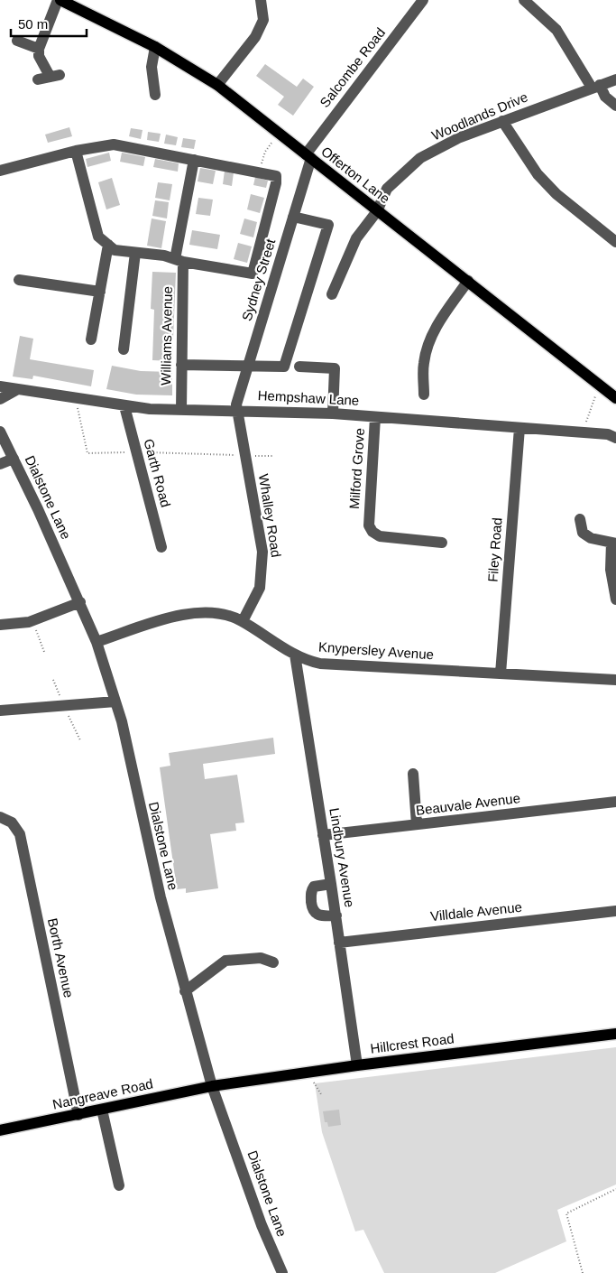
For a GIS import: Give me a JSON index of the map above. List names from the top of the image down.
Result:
{
  "streets": {
    "main road": ["Offerton Lane", "Hillcrest Road", "Nangreave Road"],
    "street": [
      "Salcombe Road",
      "Woodlands Drive",
      "Sydney Street",
      "Williams Avenue",
      "Hempshaw Lane",
      "Milford Grove",
      "Garth Road",
      "Dialstone Lane",
      "Whalley Road",
      "Filey Road",
      "Knypersley Avenue",
      "Beauvale Avenue",
      "Lindbury Avenue",
      "Villdale Avenue",
      "Borth Avenue"
    ]
  },
  "crossings": [
    ["Salcombe Road", "Offerton Lane"],
    ["Salcombe Road", "Sydney Street"],
    ["Woodlands Drive", "Offerton Lane"],
    ["Offerton Lane", "Sydney Street"],
    ["Sydney Street", "Hempshaw Lane"],
    ["Sydney Street", "Whalley Road"],
    ["Williams Avenue", "Hempshaw Lane"],
    ["Hempshaw Lane", "Milford Grove"],
    ["Hempshaw Lane", "Garth Road"],
    ["Hempshaw Lane", "Whalley Road"],
    ["Hempshaw Lane", "Filey Road"],
    ["Dialstone Lane", "Knypersley Avenue"],
    ["Dialstone Lane", "Hillcrest Road"],
    ["Dialstone Lane", "Nangreave Road"],
    ["Whalley Road", "Knypersley Avenue"],
    ["Filey Road", "Knypersley Avenue"],
    ["Knypersley Avenue", "Lindbury Avenue"],
    ["Beauvale Avenue", "Lindbury Avenue"],
    ["Lindbury Avenue", "Villdale Avenue"],
    ["Lindbury Avenue", "Hillcrest Road"],
    ["Borth Avenue", "Nangreave Road"],
    ["Hillcrest Road", "Nangreave Road"]
  ],
  "scale_bar": "50 m"
}
